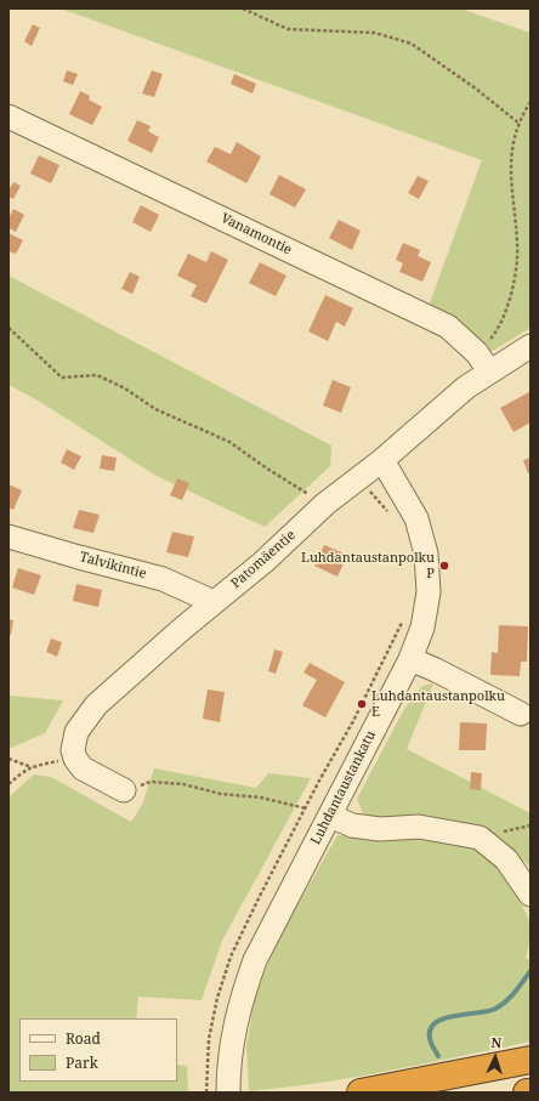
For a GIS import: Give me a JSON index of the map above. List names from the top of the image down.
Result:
{
  "streets": {
    "street": [
      "Vanamontie",
      "Patomäentie",
      "Talvikintie",
      "Luhdantaustankatu"
    ]
  },
  "crossings": [
    ["Vanamontie", "Patomäentie"],
    ["Patomäentie", "Talvikintie"],
    ["Patomäentie", "Luhdantaustankatu"]
  ],
  "places": ["Luhdantaustanpolku P", "Luhdantaustanpolku E"],
  "legend": ["Road", "Park"],
  "north": "top"
}
